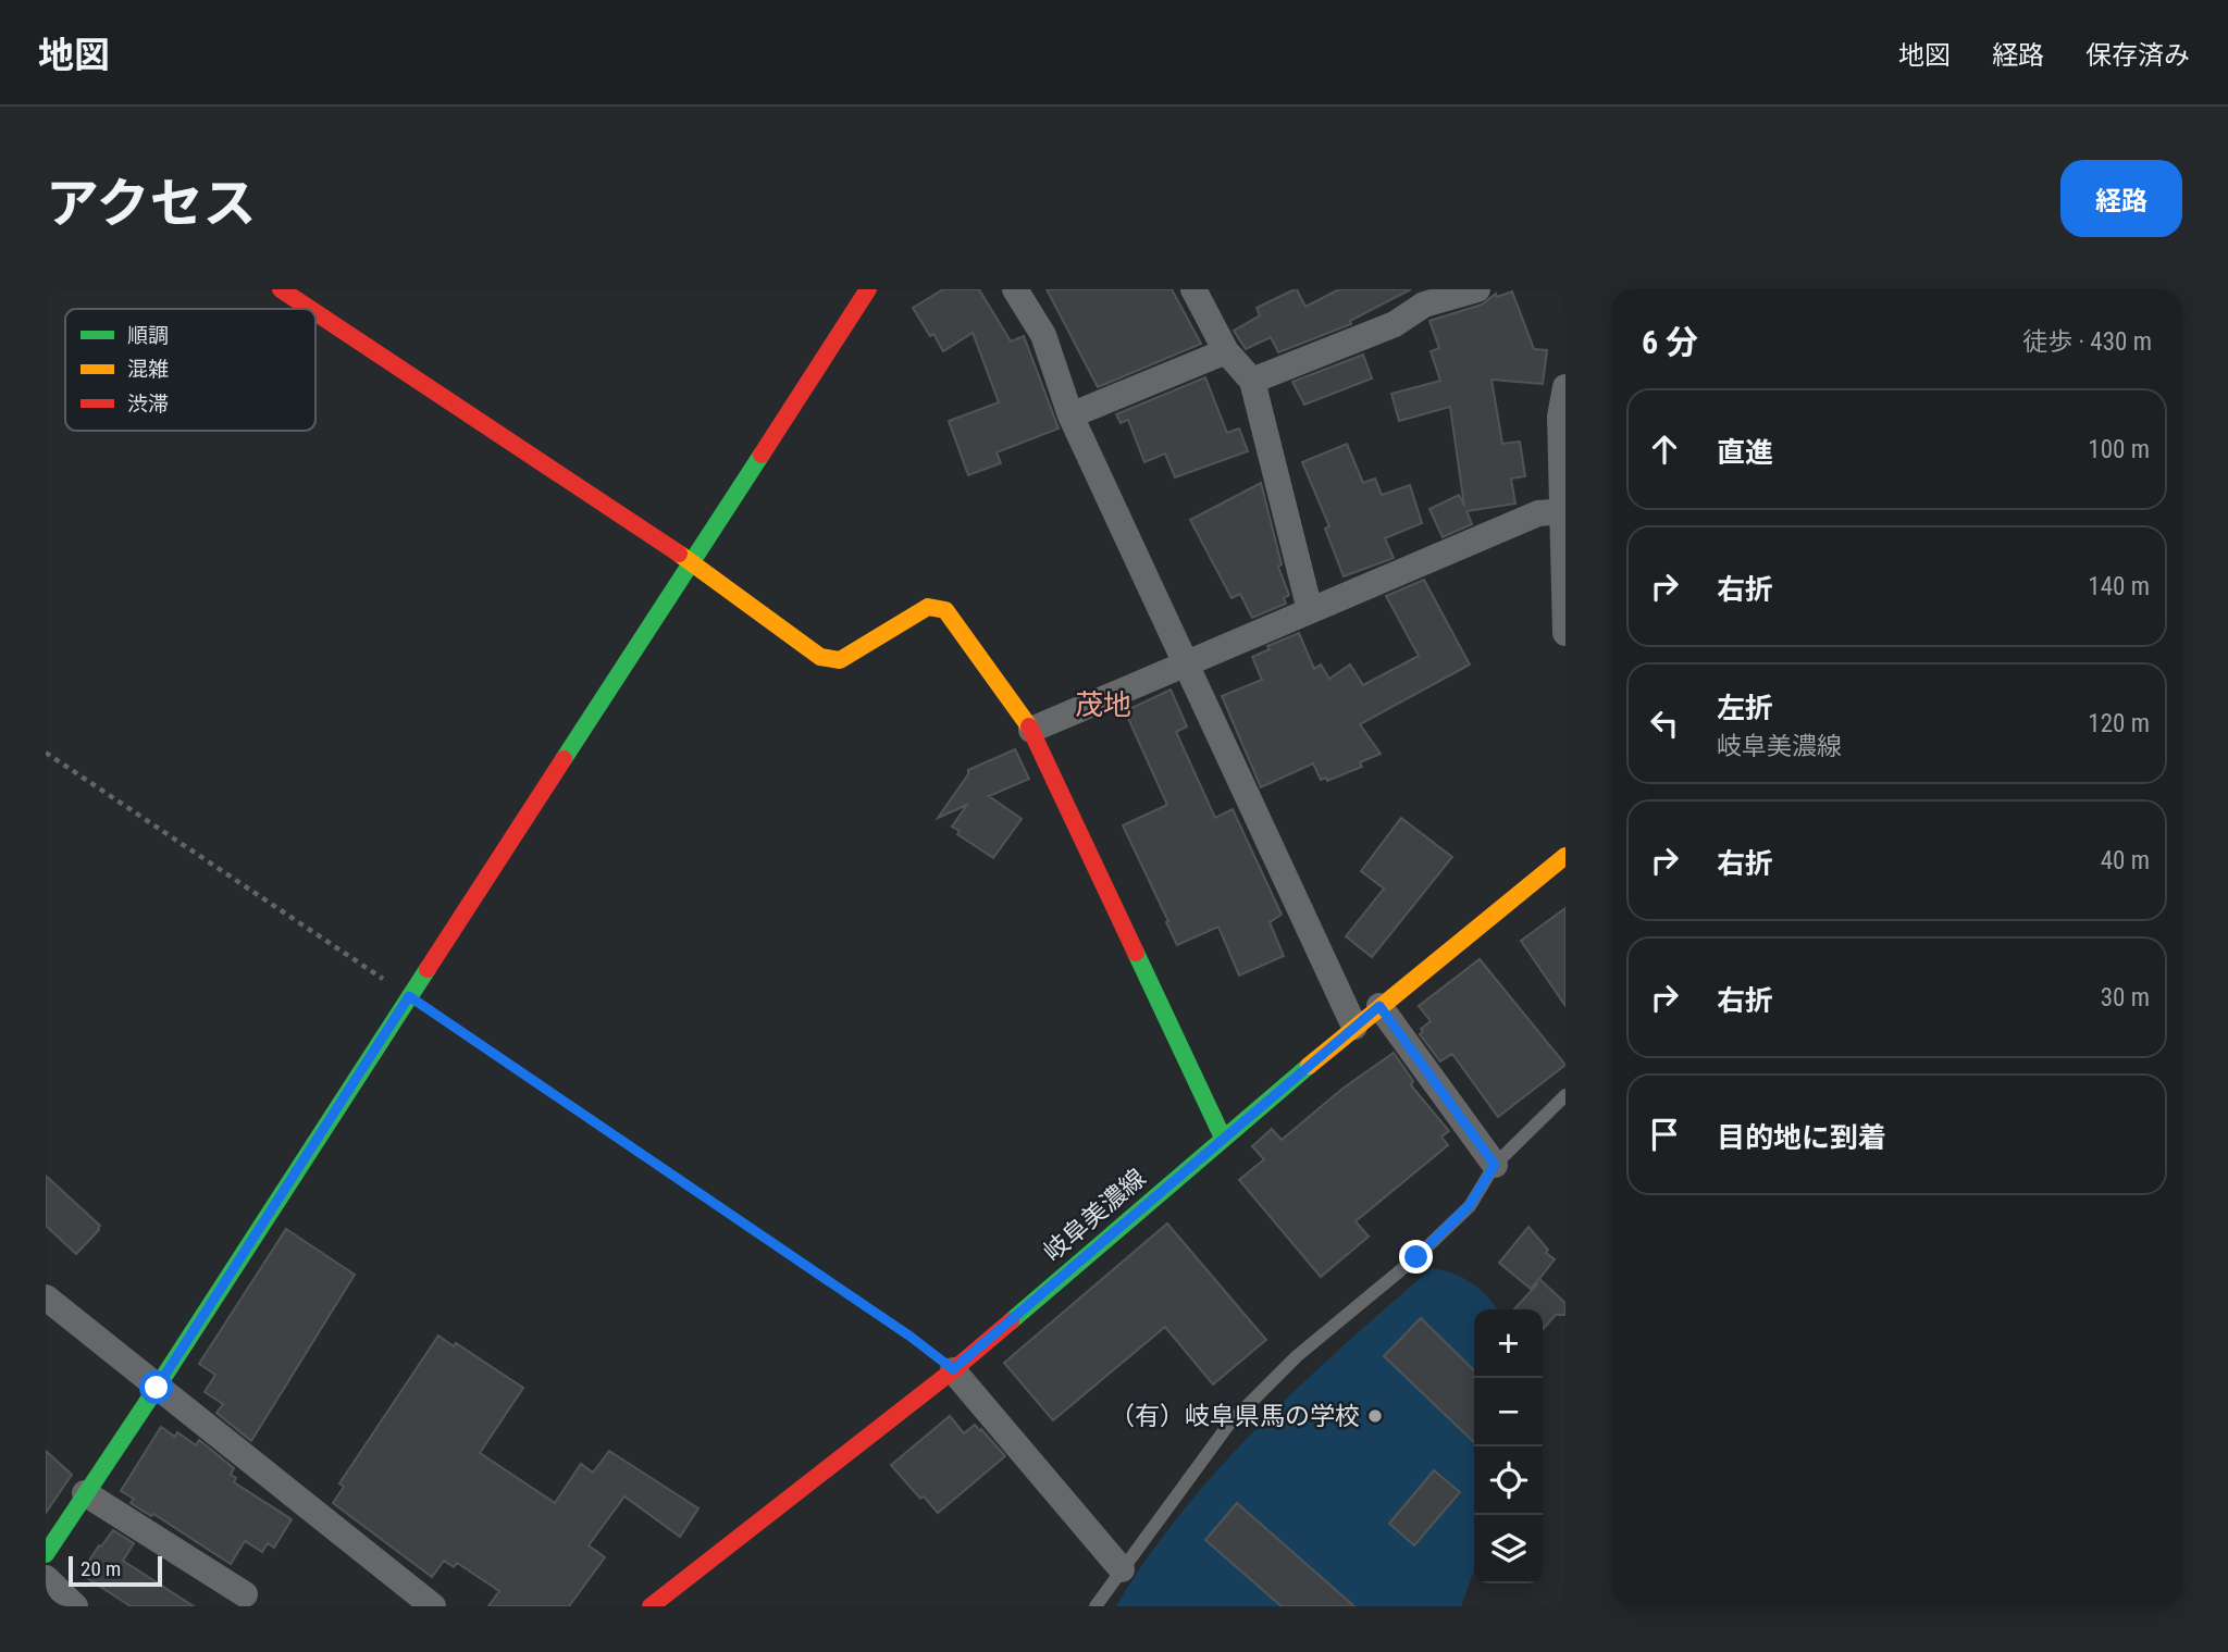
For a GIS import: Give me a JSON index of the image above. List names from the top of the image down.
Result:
{
  "streets": {
    "street": ["岐阜美濃線"]
  },
  "districts": ["茂地"],
  "places": ["（有）岐阜県馬の学校"],
  "legend": ["順調", "混雑", "渋滞"],
  "scale_bar": "20 m",
  "page": {
    "header": "地図",
    "nav": ["地図", "経路", "保存済み"],
    "title": "アクセス",
    "buttons": "経路",
    "heading": ["6 分", "徒歩 · 430 m"],
    "list": [
      ["直進", "100 m"],
      ["右折", "140 m"],
      ["左折", "岐阜美濃線", "120 m"],
      ["右折", "40 m"],
      ["右折", "30 m"],
      "目的地に到着"
    ],
    "map_buttons": ["+", "−"],
    "scale": "20 m"
  }
}
